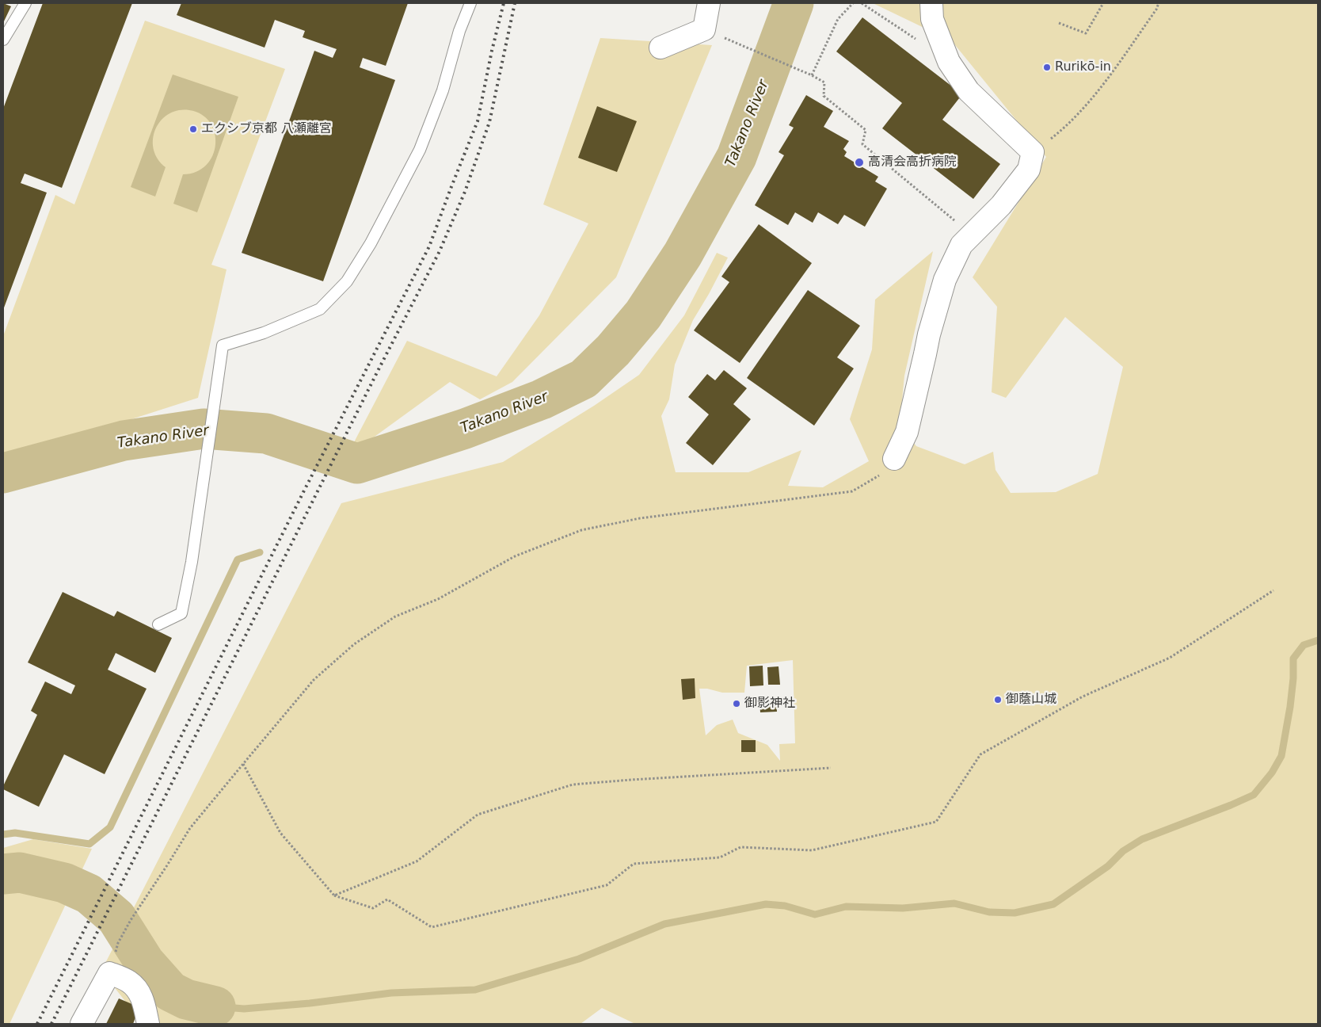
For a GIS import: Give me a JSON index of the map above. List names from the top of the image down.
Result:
{
  "water": ["Takano River"],
  "places": [
    "Rurikō-in",
    "エクシブ京都 八瀬離宮",
    "高清会高折病院",
    "御蔭山城",
    "御影神社"
  ]
}
